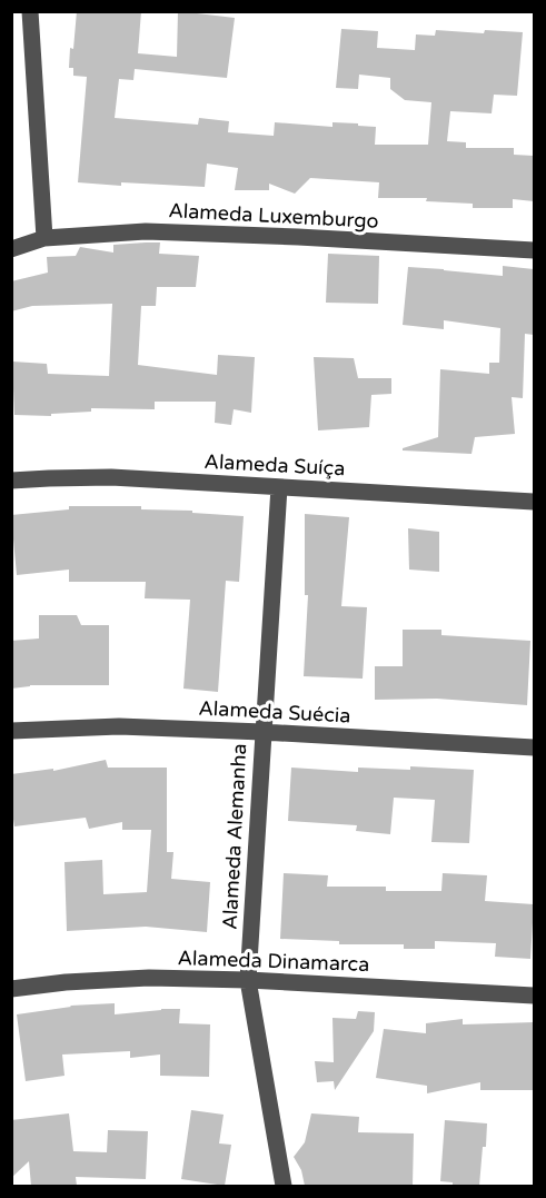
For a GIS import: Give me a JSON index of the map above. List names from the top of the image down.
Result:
{
  "streets": {
    "street": [
      "Alameda Luxemburgo",
      "Alameda Suíça",
      "Alameda Suécia",
      "Alameda Alemanha",
      "Alameda Dinamarca"
    ]
  },
  "crossings": [
    ["Alameda Suíça", "Alameda Alemanha"],
    ["Alameda Suécia", "Alameda Alemanha"],
    ["Alameda Alemanha", "Alameda Dinamarca"]
  ]
}
